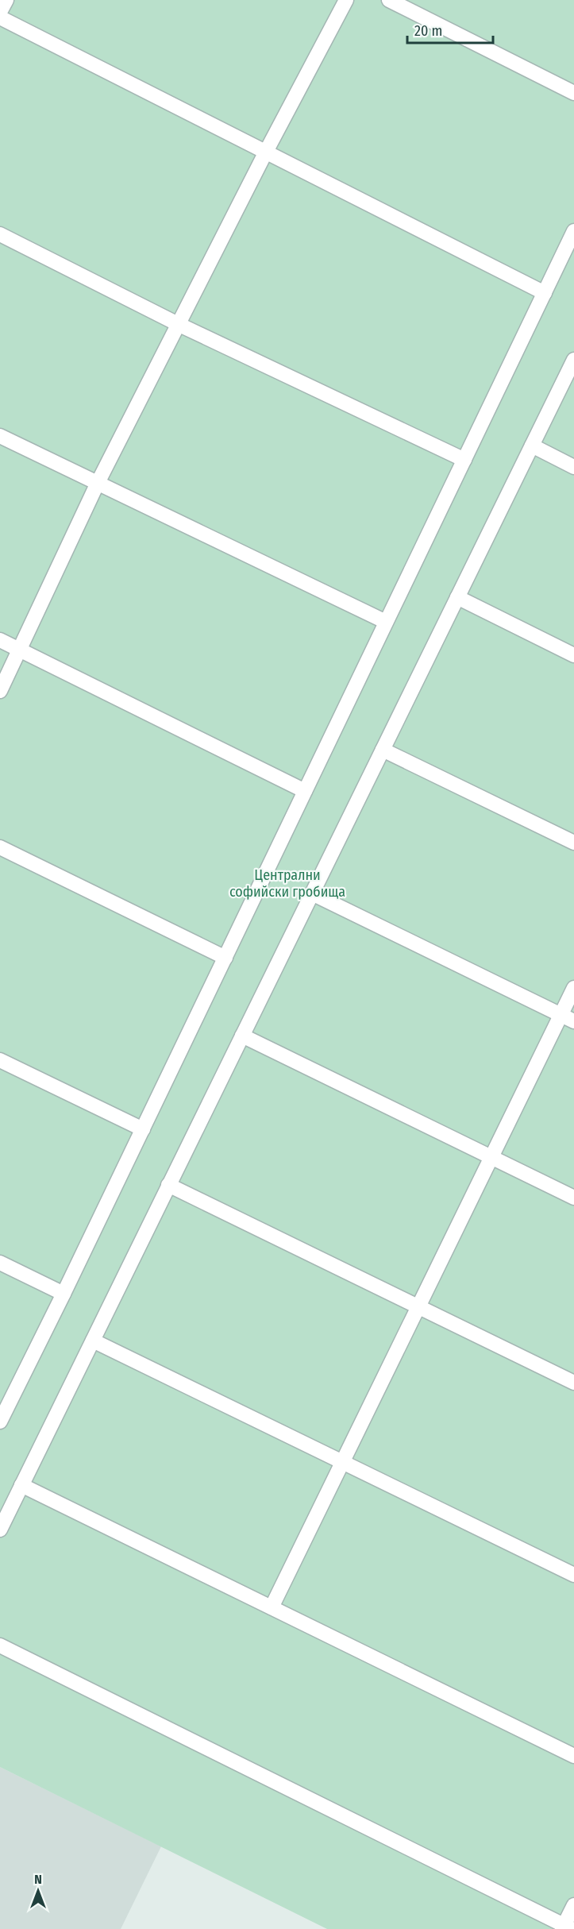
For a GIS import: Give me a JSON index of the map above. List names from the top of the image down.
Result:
{
  "parks": ["Централни софийски гробища"],
  "scale_bar": "20 m",
  "north": "top"
}
